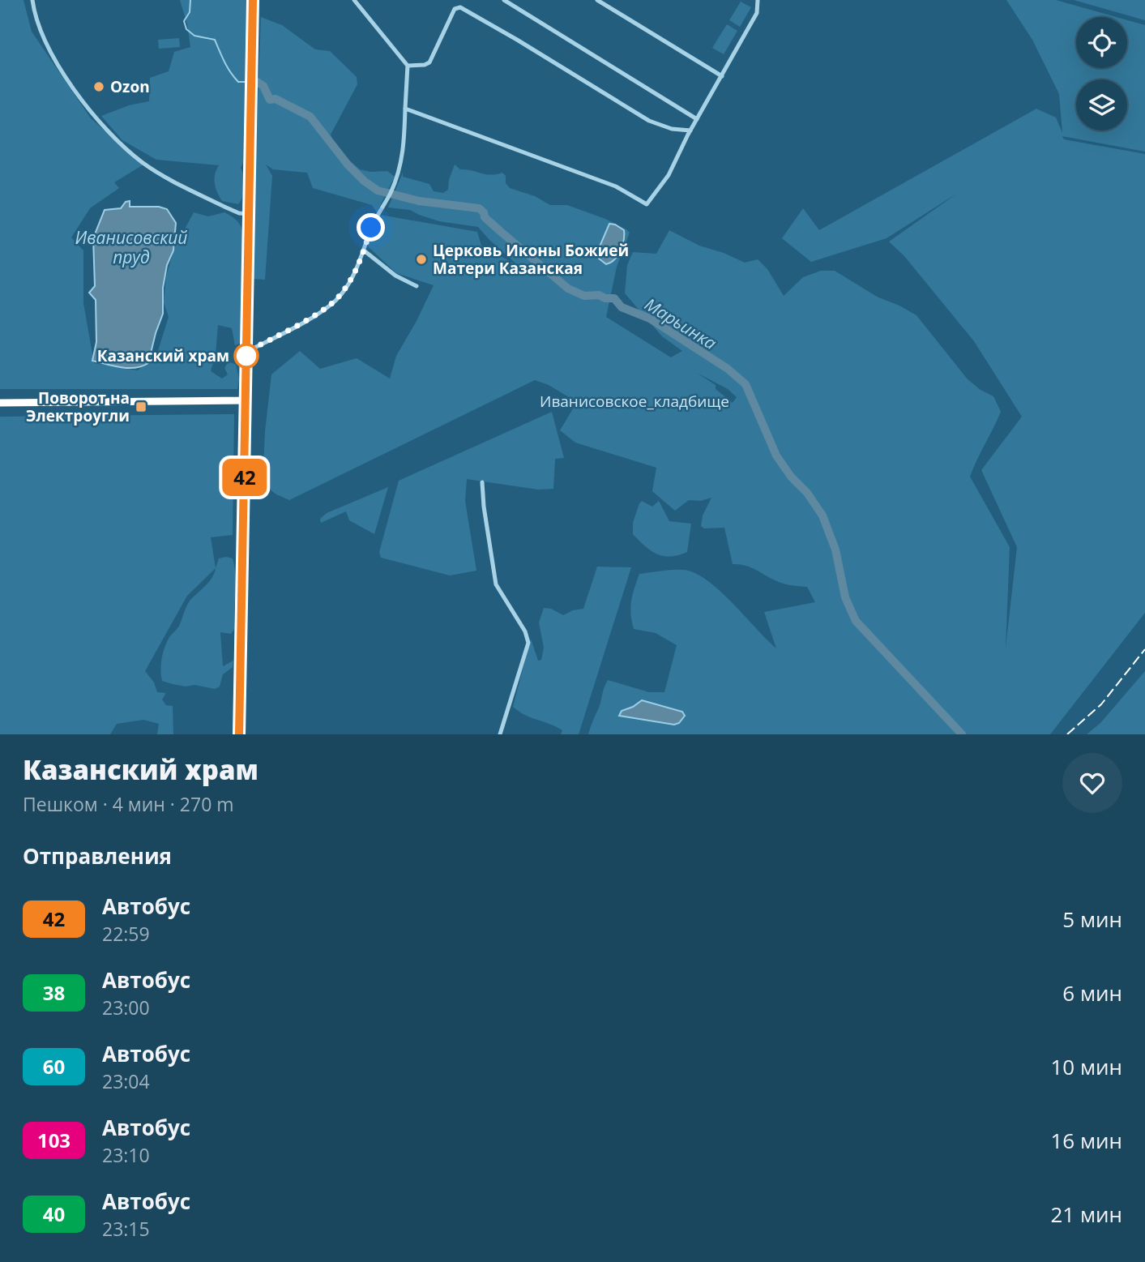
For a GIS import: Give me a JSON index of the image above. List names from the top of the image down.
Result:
{
  "water": ["Иванисовский пруд", "Марьинка"],
  "parks": ["Иванисовское_кладбище"],
  "places": {
    "other": ["Ozon", "Церковь Иконы Божией Матери Казанская", "Казанский храм"],
    "transit": ["Поворот на Электроугли"]
  },
  "lines": ["bus line 42"],
  "page": {
    "on_map": "42",
    "heading": [
      ["Казанский храм", "Пешком · 4 мин · 270 m"],
      "Отправления"
    ],
    "list": [
      {
        "mark": "42",
        "name": "Автобус",
        "note": "22:59",
        "value": "5 мин"
      },
      {
        "mark": "38",
        "name": "Автобус",
        "note": "23:00",
        "value": "6 мин"
      },
      {
        "mark": "60",
        "name": "Автобус",
        "note": "23:04",
        "value": "10 мин"
      },
      {
        "mark": "103",
        "name": "Автобус",
        "note": "23:10",
        "value": "16 мин"
      },
      {
        "mark": "40",
        "name": "Автобус",
        "note": "23:15",
        "value": "21 мин"
      }
    ]
  }
}
